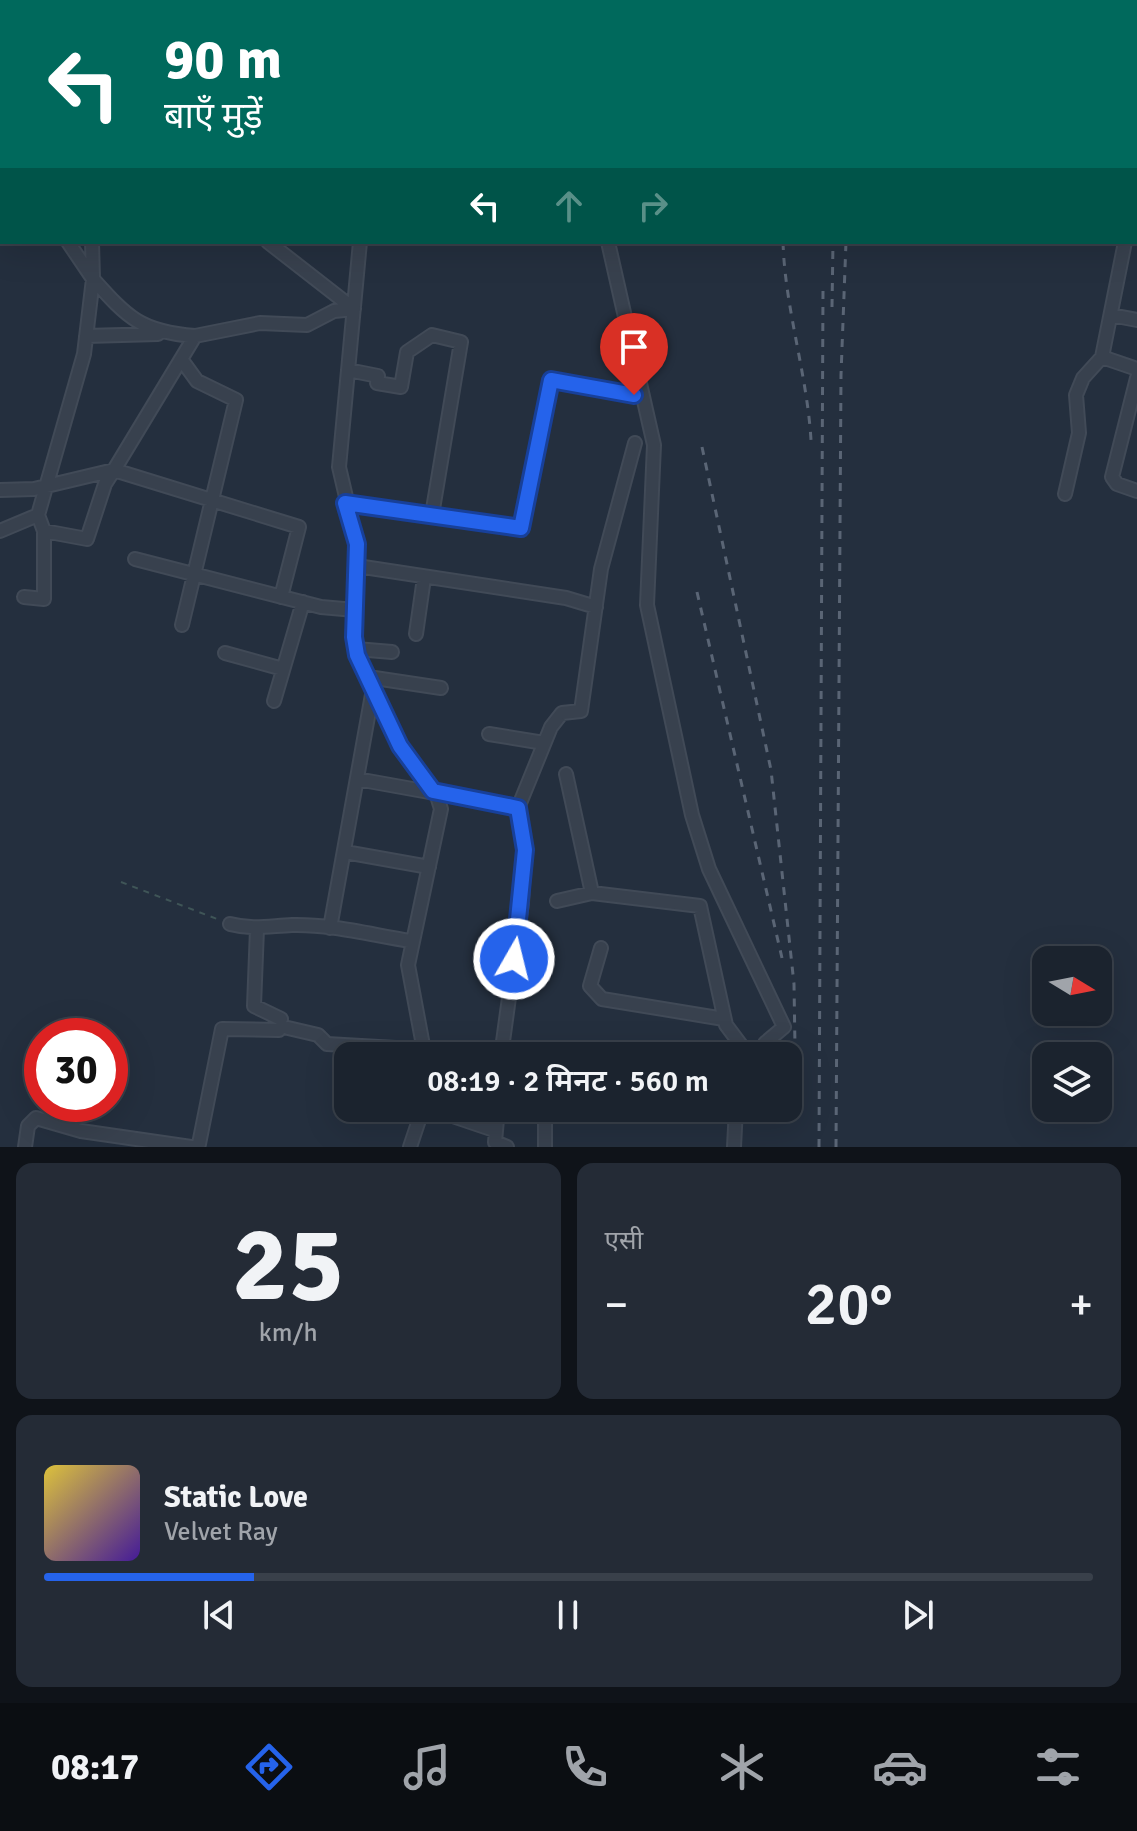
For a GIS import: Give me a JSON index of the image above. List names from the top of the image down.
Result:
{
  "north": "right",
  "page": {
    "turn": ["90 m", "बाएँ मुड़ें"],
    "limit": "30",
    "trip": "08:19 · 2 मिनट · 560 m",
    "tile": [
      ["25", "km/h"],
      "एसी"
    ],
    "heat": ["−", "20°", "+"],
    "song": ["Static Love", "Velvet Ray"],
    "tabs": "08:17"
  }
}
